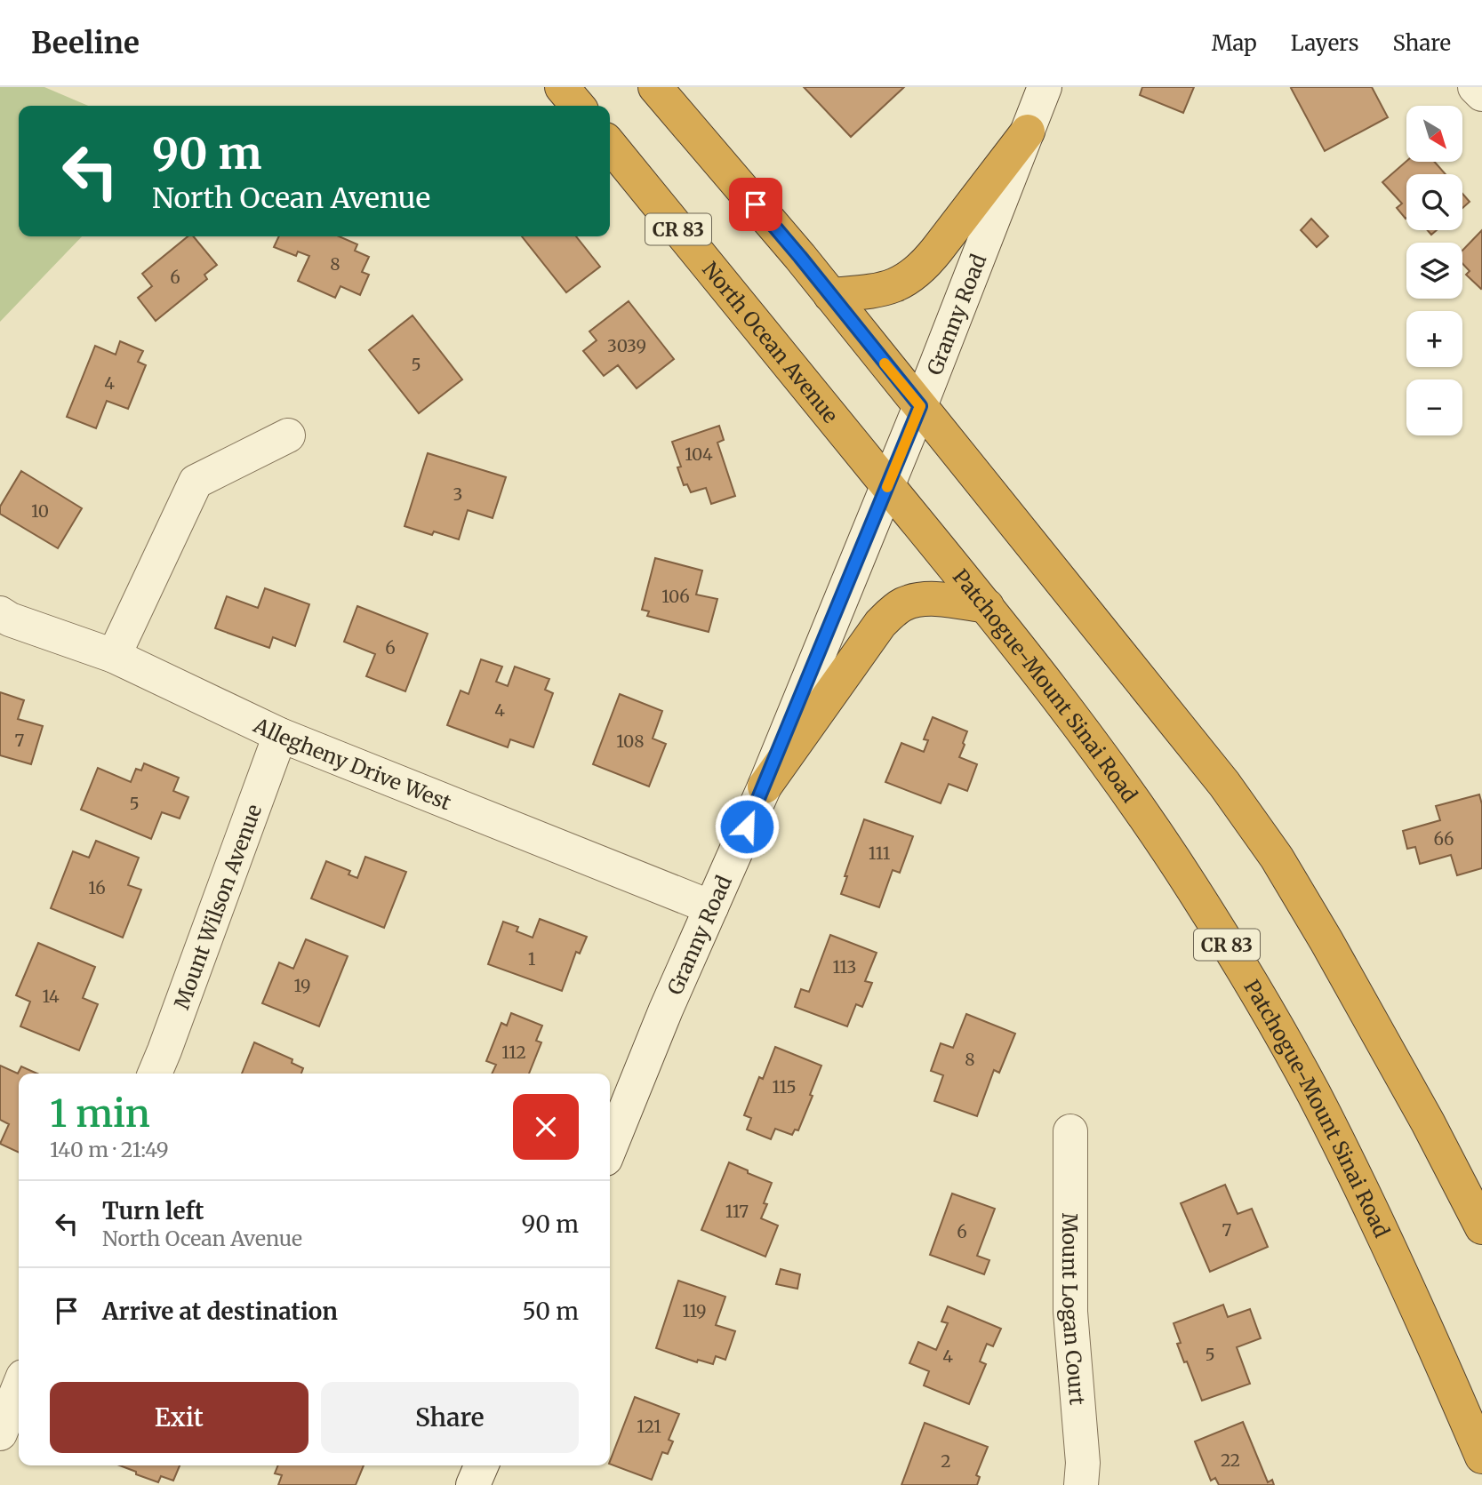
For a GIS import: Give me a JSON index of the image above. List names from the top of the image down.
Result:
{
  "streets": {
    "highway": ["CR 83", "North Ocean Avenue", "Patchogue-Mount Sinai Road"],
    "street": [
      "Granny Road",
      "Allegheny Drive West",
      "Mount Wilson Avenue",
      "Mount Logan Court"
    ]
  },
  "crossings": [
    ["Granny Road", "North Ocean Avenue"],
    ["Granny Road", "Patchogue-Mount Sinai Road"],
    ["Granny Road", "Allegheny Drive West"],
    ["North Ocean Avenue", "Patchogue-Mount Sinai Road"],
    ["Allegheny Drive West", "Mount Wilson Avenue"]
  ],
  "house_numbers": [
    "8",
    "6",
    "3039",
    "5",
    "4",
    "104",
    "3",
    "10",
    "106",
    "6",
    "4",
    "7",
    "108",
    "5",
    "66",
    "111",
    "16",
    "1",
    "113",
    "19",
    "14",
    "112",
    "8",
    "115",
    "117",
    "7",
    "6",
    "119",
    "5",
    "4",
    "121",
    "22",
    "2"
  ],
  "north": "bottom right",
  "page": {
    "header": "Beeline",
    "nav": ["Map", "Layers", "Share"],
    "map_buttons": ["+", "−"],
    "turn": ["90 m", "North Ocean Avenue"],
    "heading": ["1 min", "140 m · 21:49"],
    "list": [
      {
        "name": "Turn left",
        "note": "North Ocean Avenue",
        "value": "90 m"
      },
      {
        "name": "Arrive at destination",
        "value": "50 m"
      }
    ],
    "buttons": ["Exit", "Share"]
  }
}
